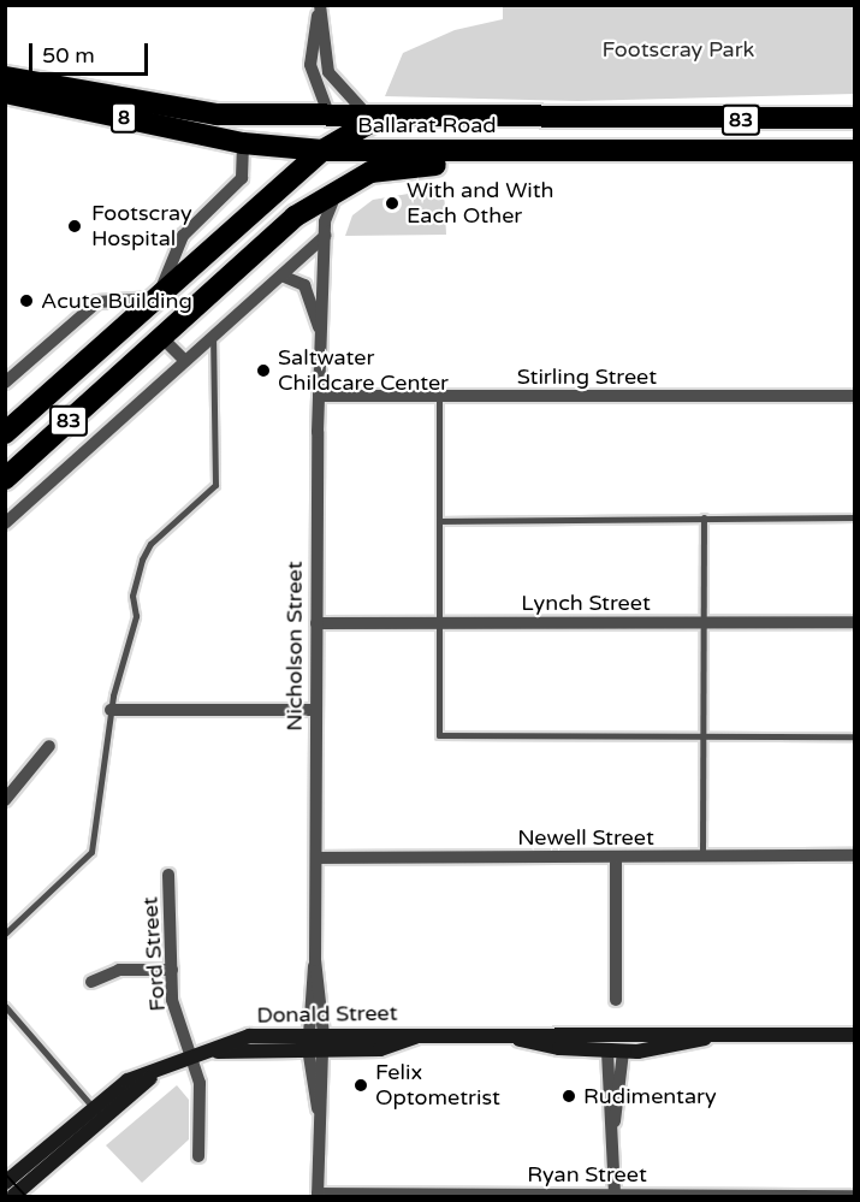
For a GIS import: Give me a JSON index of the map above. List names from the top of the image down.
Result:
{
  "streets": {
    "highway": ["8", "83", "Ballarat Road"],
    "street": [
      "Stirling Street",
      "Lynch Street",
      "Nicholson Street",
      "Newell Street",
      "Ford Street",
      "Donald Street",
      "Ryan Street"
    ]
  },
  "crossings": [
    ["83", "Ballarat Road"],
    ["83", "Nicholson Street"],
    ["Stirling Street", "Nicholson Street"],
    ["Lynch Street", "Nicholson Street"],
    ["Nicholson Street", "Newell Street"],
    ["Nicholson Street", "Donald Street"],
    ["Nicholson Street", "Ryan Street"],
    ["Ford Street", "Donald Street"]
  ],
  "parks": ["Footscray Park"],
  "places": [
    "With and With Each Other",
    "Footscray Hospital",
    "Acute Building",
    "Saltwater Childcare Center",
    "Felix Optometrist",
    "Rudimentary"
  ],
  "scale_bar": "50 m"
}
